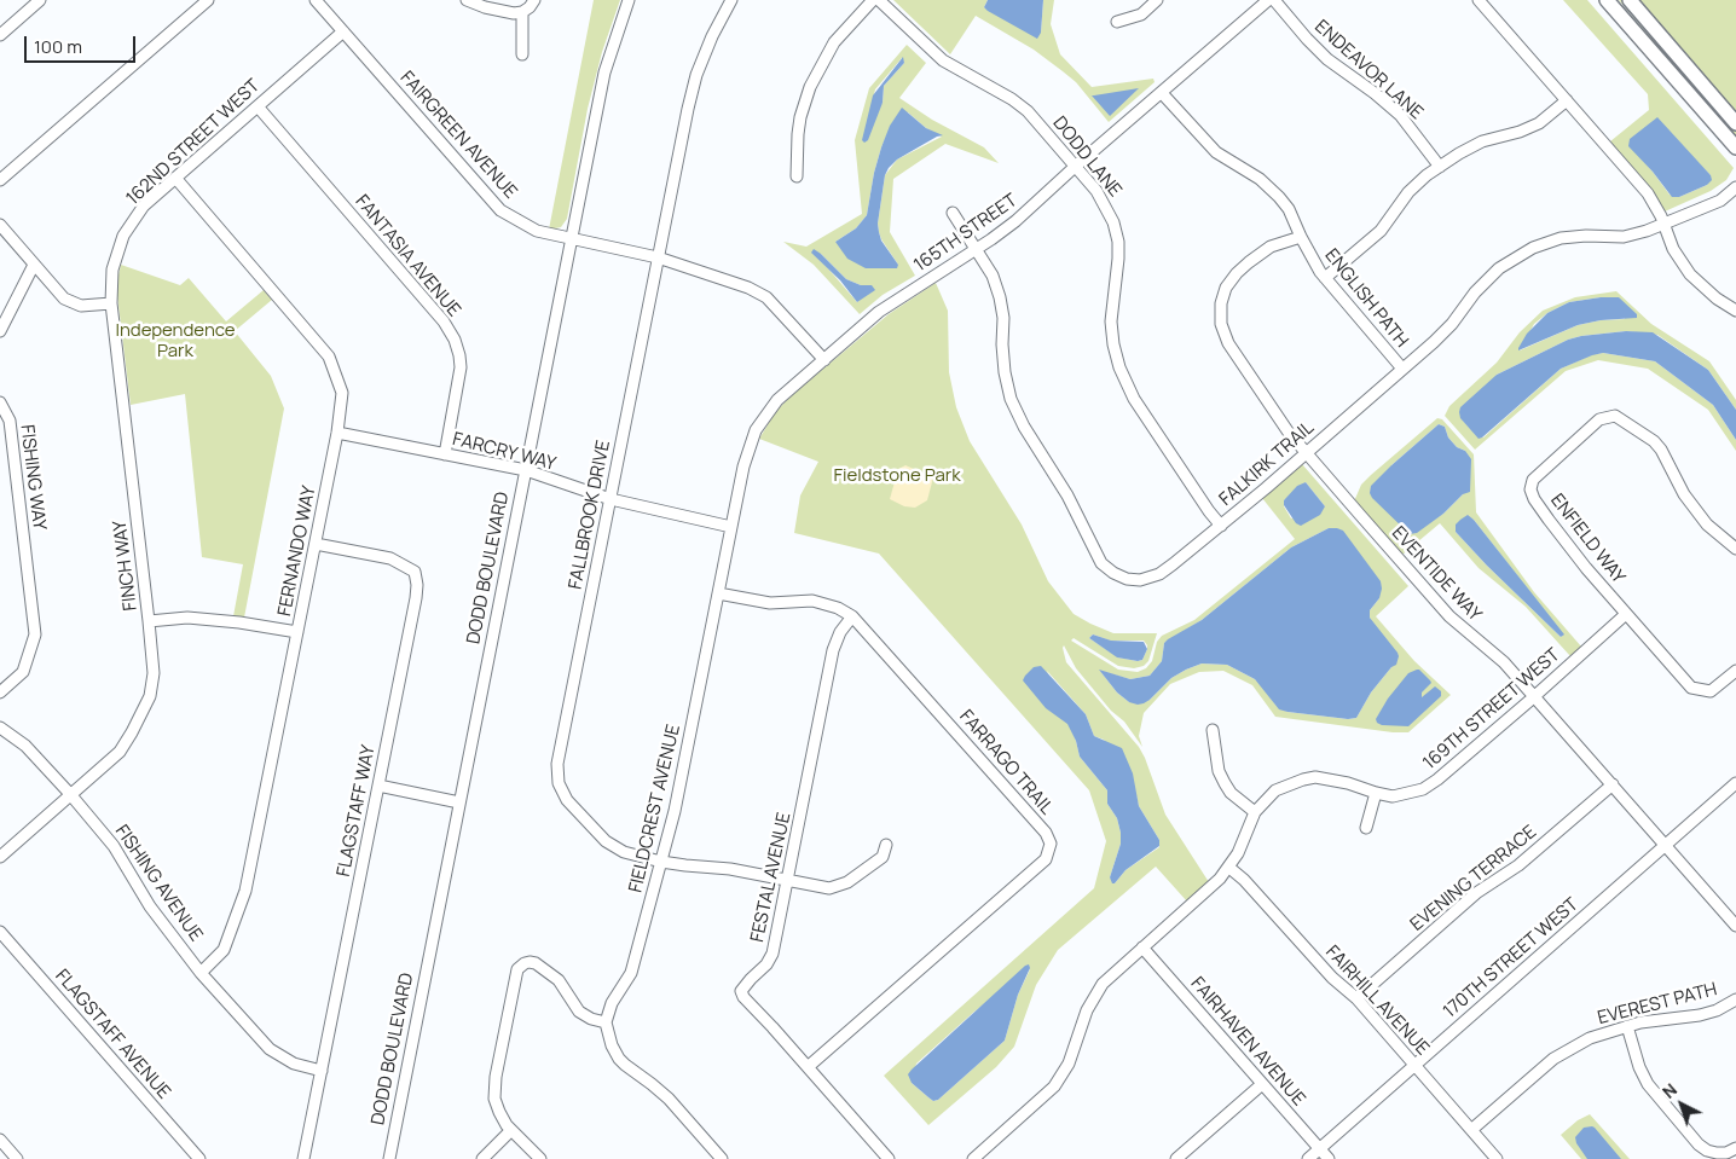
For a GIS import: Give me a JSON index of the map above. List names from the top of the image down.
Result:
{
  "streets": {
    "street": [
      "ENDEAVOR LANE",
      "FAIRGREEN AVENUE",
      "162ND STREET WEST",
      "DODD LANE",
      "165TH STREET",
      "FANTASIA AVENUE",
      "ENGLISH PATH",
      "FARCRY WAY",
      "FALKIRK TRAIL",
      "FISHING WAY",
      "FALLBROOK DRIVE",
      "ENFIELD WAY",
      "FERNANDO WAY",
      "FINCH WAY",
      "DODD BOULEVARD",
      "EVENTIDE WAY",
      "169TH STREET WEST",
      "FARRAGO TRAIL",
      "FIELDCREST AVENUE",
      "FLAGSTAFF WAY",
      "FESTAL AVENUE",
      "EVENING TERRACE",
      "FISHING AVENUE",
      "170TH STREET WEST",
      "FAIRHILL AVENUE",
      "EVEREST PATH",
      "FLAGSTAFF AVENUE",
      "FAIRHAVEN AVENUE"
    ]
  },
  "crossings": [
    ["FAIRGREEN AVENUE", "162ND STREET WEST"],
    ["FAIRGREEN AVENUE", "165TH STREET"],
    ["FAIRGREEN AVENUE", "FALLBROOK DRIVE"],
    ["FAIRGREEN AVENUE", "DODD BOULEVARD"],
    ["162ND STREET WEST", "FANTASIA AVENUE"],
    ["162ND STREET WEST", "FERNANDO WAY"],
    ["162ND STREET WEST", "FINCH WAY"],
    ["DODD LANE", "165TH STREET"],
    ["DODD LANE", "FALKIRK TRAIL"],
    ["165TH STREET", "ENGLISH PATH"],
    ["165TH STREET", "FALKIRK TRAIL"],
    ["165TH STREET", "FIELDCREST AVENUE"],
    ["FANTASIA AVENUE", "FARCRY WAY"],
    ["ENGLISH PATH", "FALKIRK TRAIL"],
    ["ENGLISH PATH", "EVENTIDE WAY"],
    ["FARCRY WAY", "FALLBROOK DRIVE"],
    ["FARCRY WAY", "FERNANDO WAY"],
    ["FARCRY WAY", "DODD BOULEVARD"],
    ["FARCRY WAY", "FIELDCREST AVENUE"],
    ["FALKIRK TRAIL", "EVENTIDE WAY"],
    ["FALLBROOK DRIVE", "FIELDCREST AVENUE"],
    ["FALLBROOK DRIVE", "FESTAL AVENUE"],
    ["ENFIELD WAY", "169TH STREET WEST"],
    ["FERNANDO WAY", "FLAGSTAFF WAY"],
    ["FERNANDO WAY", "FISHING AVENUE"],
    ["FINCH WAY", "FISHING AVENUE"],
    ["EVENTIDE WAY", "169TH STREET WEST"],
    ["EVENTIDE WAY", "EVENING TERRACE"],
    ["EVENTIDE WAY", "170TH STREET WEST"],
    ["169TH STREET WEST", "FAIRHILL AVENUE"],
    ["169TH STREET WEST", "FAIRHAVEN AVENUE"],
    ["FARRAGO TRAIL", "FIELDCREST AVENUE"],
    ["FARRAGO TRAIL", "FESTAL AVENUE"],
    ["FLAGSTAFF WAY", "FISHING AVENUE"],
    ["EVENING TERRACE", "FAIRHILL AVENUE"],
    ["170TH STREET WEST", "FAIRHILL AVENUE"],
    ["170TH STREET WEST", "FAIRHAVEN AVENUE"],
    ["FAIRHILL AVENUE", "EVEREST PATH"]
  ],
  "parks": ["Independence Park", "Fieldstone Park"],
  "scale_bar": "100 m",
  "north": "top left"
}
